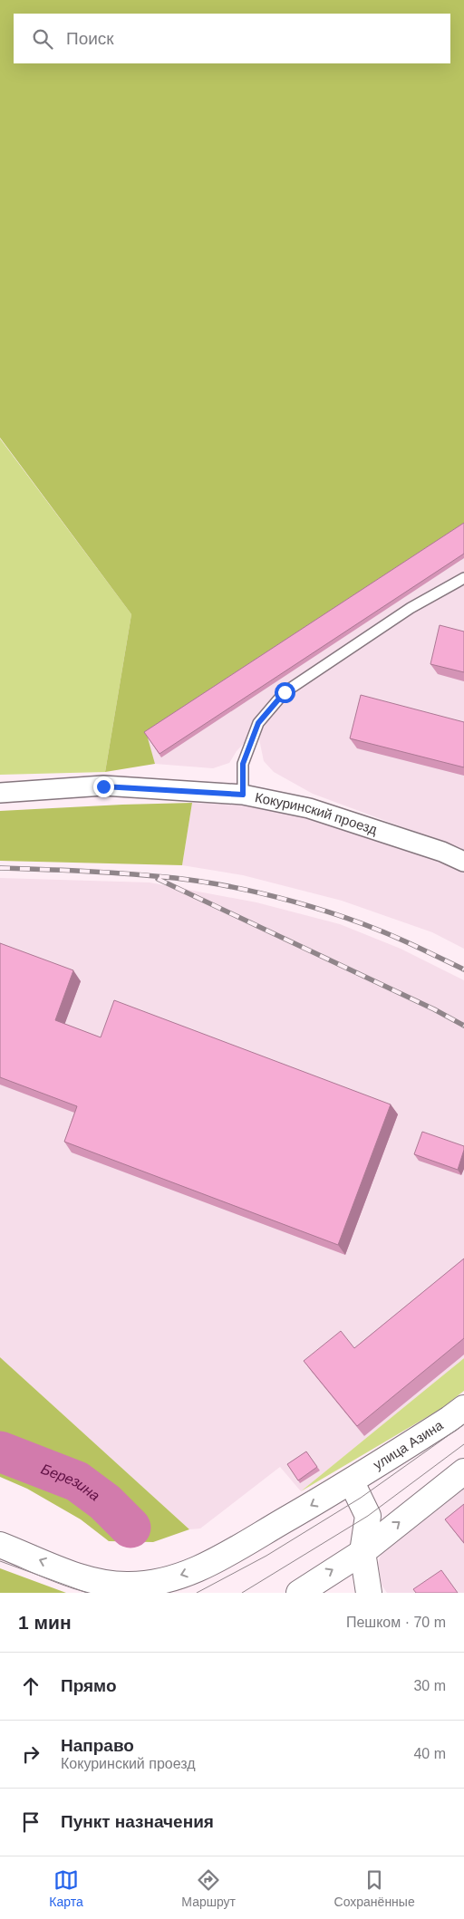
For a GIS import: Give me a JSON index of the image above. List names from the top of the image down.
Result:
{
  "streets": {
    "street": ["Кокуринский проезд", "улица Азина"]
  },
  "one_way": ["улица Азина"],
  "water": ["Березина"],
  "page": {
    "search": "Поиск",
    "heading": ["1 мин", "Пешком · 70 m"],
    "list": [
      ["Прямо", "30 m"],
      ["Направо", "Кокуринский проезд", "40 m"],
      "Пункт назначения"
    ],
    "nav": ["Карта", "Маршрут", "Сохранённые"]
  }
}
